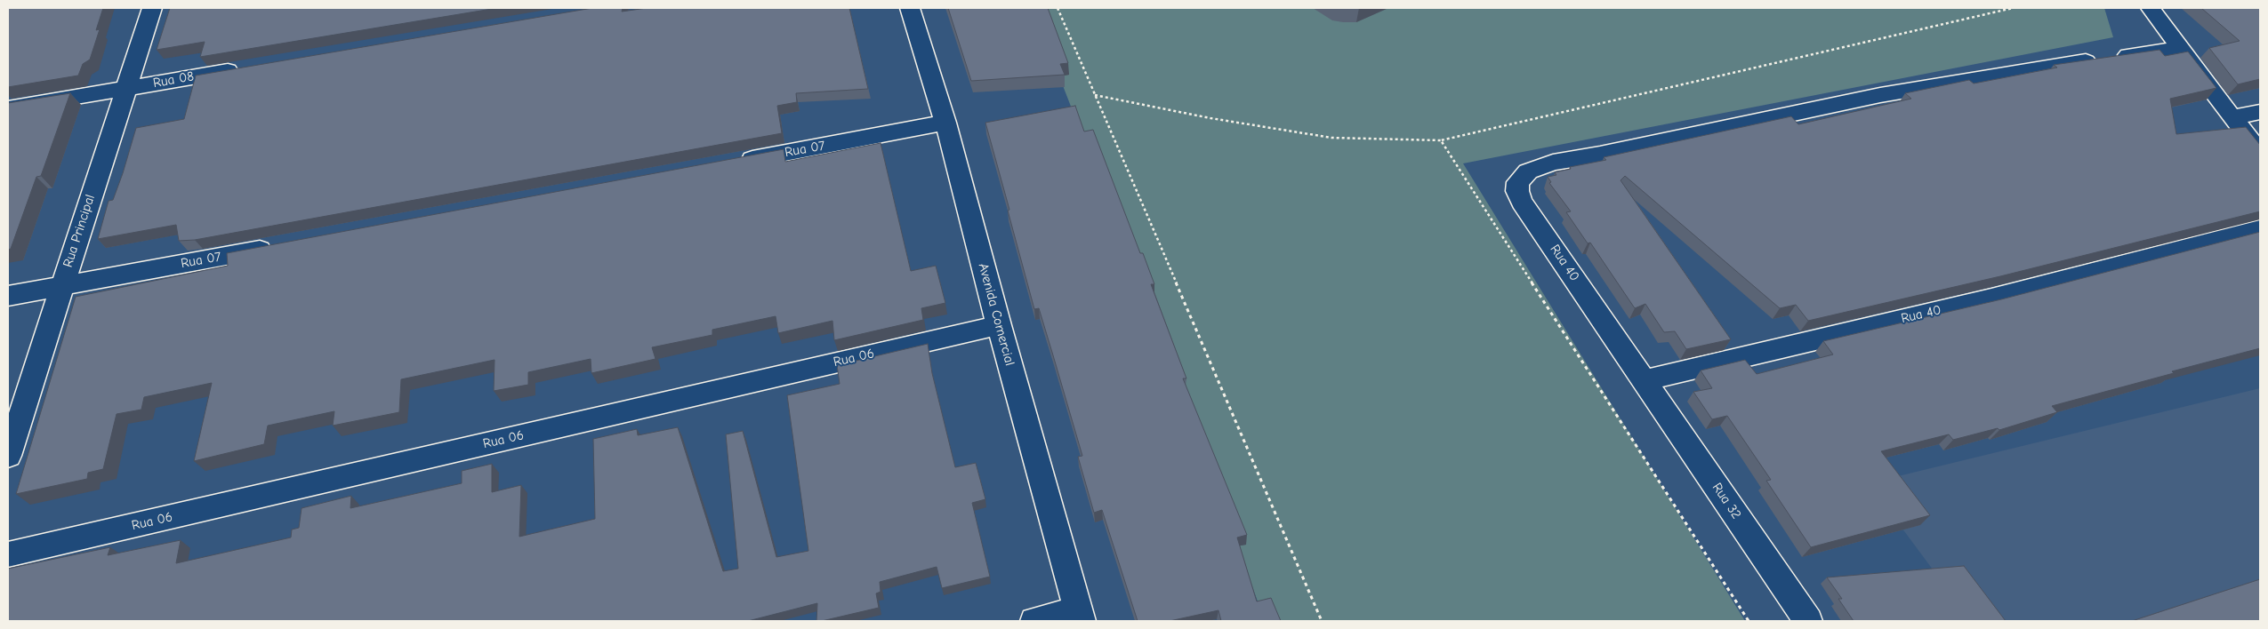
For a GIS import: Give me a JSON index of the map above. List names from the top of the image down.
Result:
{
  "streets": {
    "street": [
      "Rua 08",
      "Rua 07",
      "Rua Principal",
      "Rua 40",
      "Avenida Comercial",
      "Rua 06",
      "Rua 32"
    ]
  },
  "crossings": [
    ["Rua 08", "Rua Principal"],
    ["Rua 07", "Rua Principal"],
    ["Rua 07", "Avenida Comercial"],
    ["Rua 40", "Rua 32"],
    ["Avenida Comercial", "Rua 06"]
  ]
}
